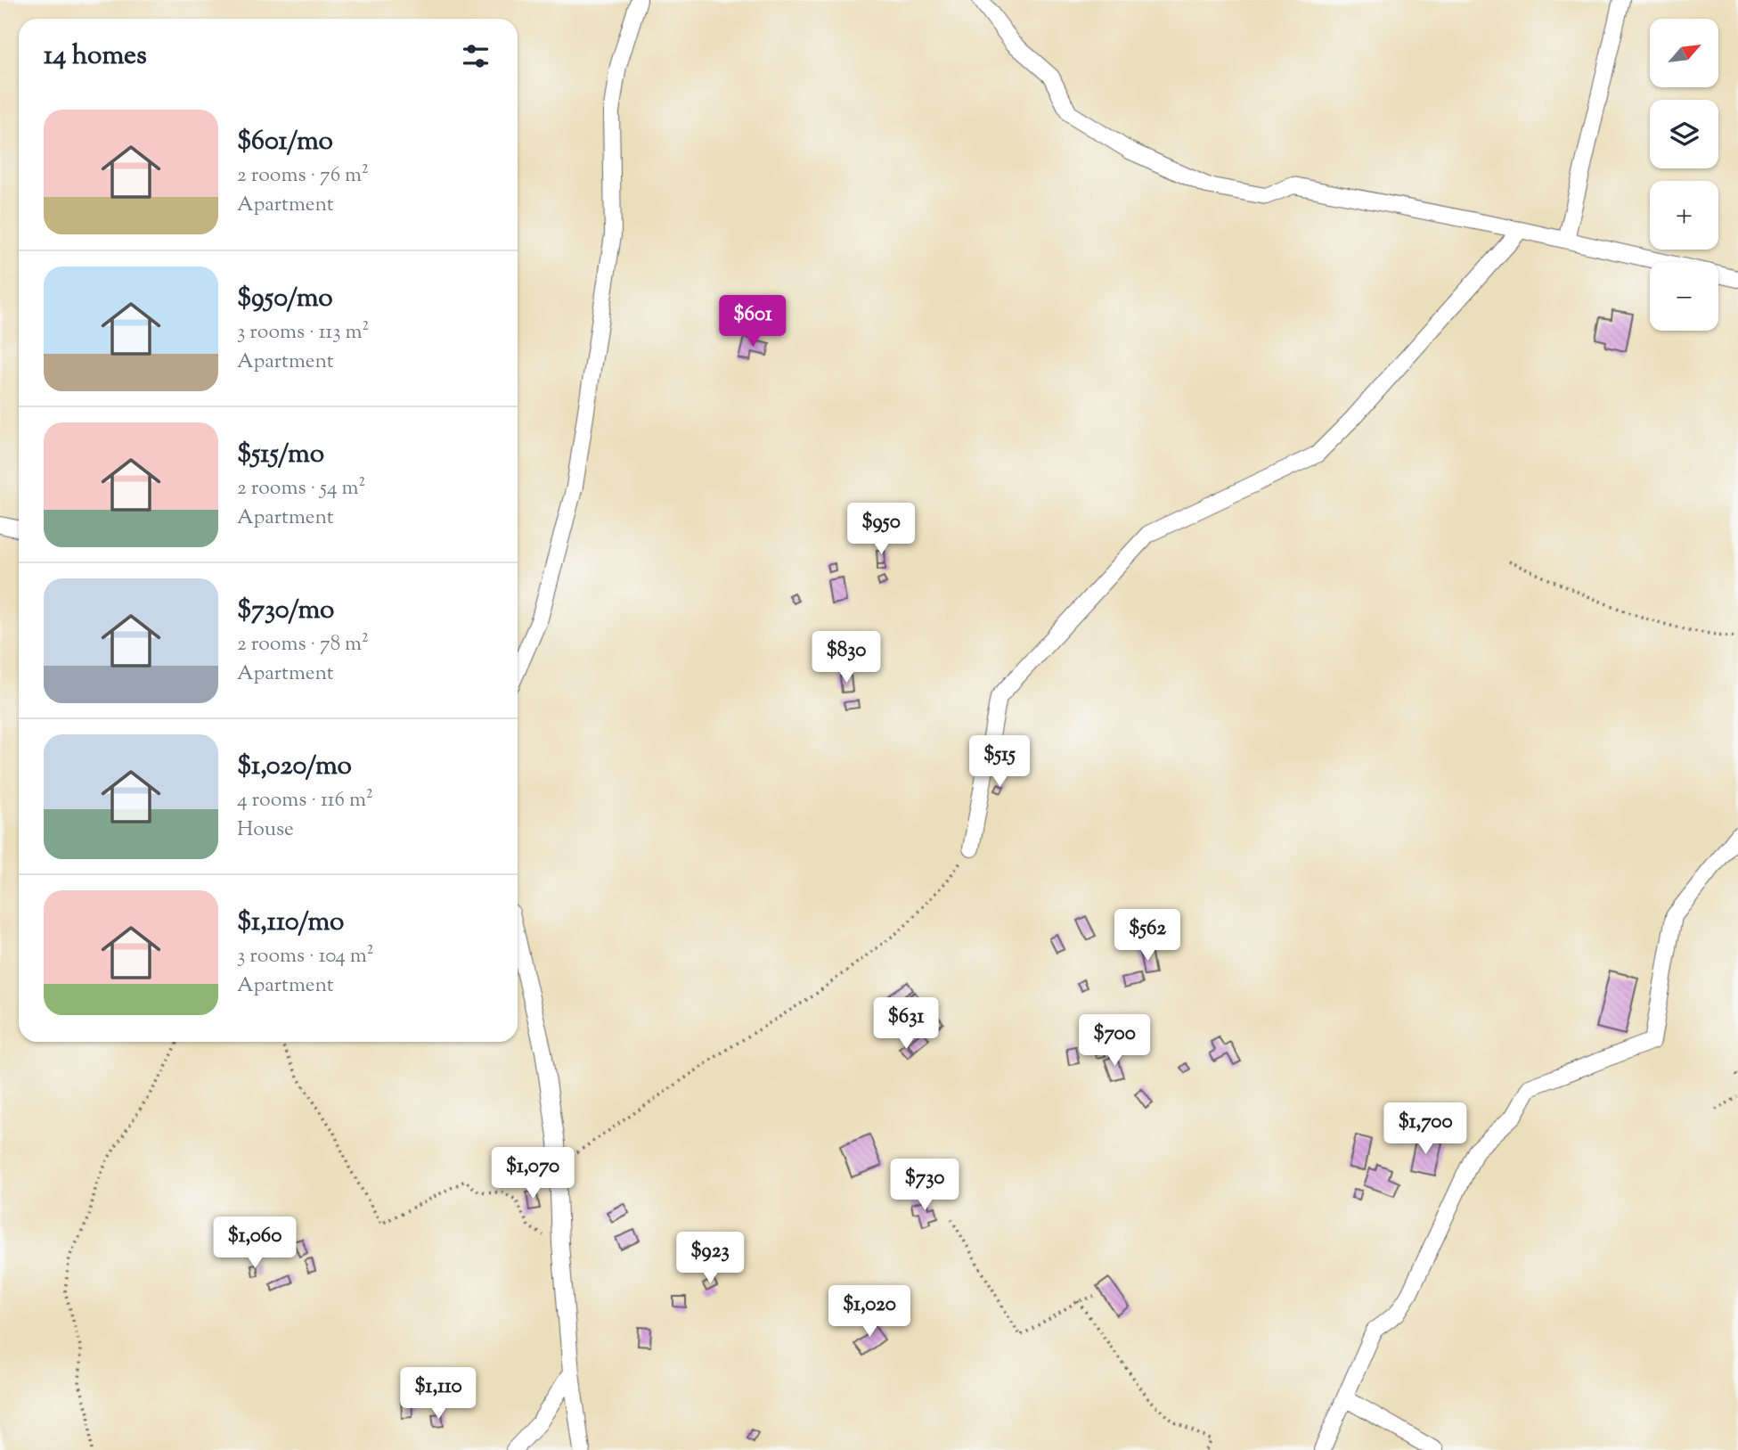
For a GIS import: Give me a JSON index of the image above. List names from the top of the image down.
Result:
{
  "north": "top right",
  "page": {
    "map_buttons": ["+", "−"],
    "heading": "14 homes",
    "list": [
      {
        "name": "$601/mo",
        "note": "2 rooms · 76 m² · Apartment"
      },
      {
        "name": "$950/mo",
        "note": "3 rooms · 113 m² · Apartment"
      },
      {
        "name": "$515/mo",
        "note": "2 rooms · 54 m² · Apartment"
      },
      {
        "name": "$730/mo",
        "note": "2 rooms · 78 m² · Apartment"
      },
      {
        "name": "$1,020/mo",
        "note": "4 rooms · 116 m² · House"
      },
      {
        "name": "$1,110/mo",
        "note": "3 rooms · 104 m² · Apartment"
      }
    ],
    "price": [
      "$601",
      "$950",
      "$830",
      "$515",
      "$562",
      "$631",
      "$700",
      "$1,700",
      "$1,070",
      "$730",
      "$1,060",
      "$923",
      "$1,020",
      "$1,110"
    ]
  }
}
